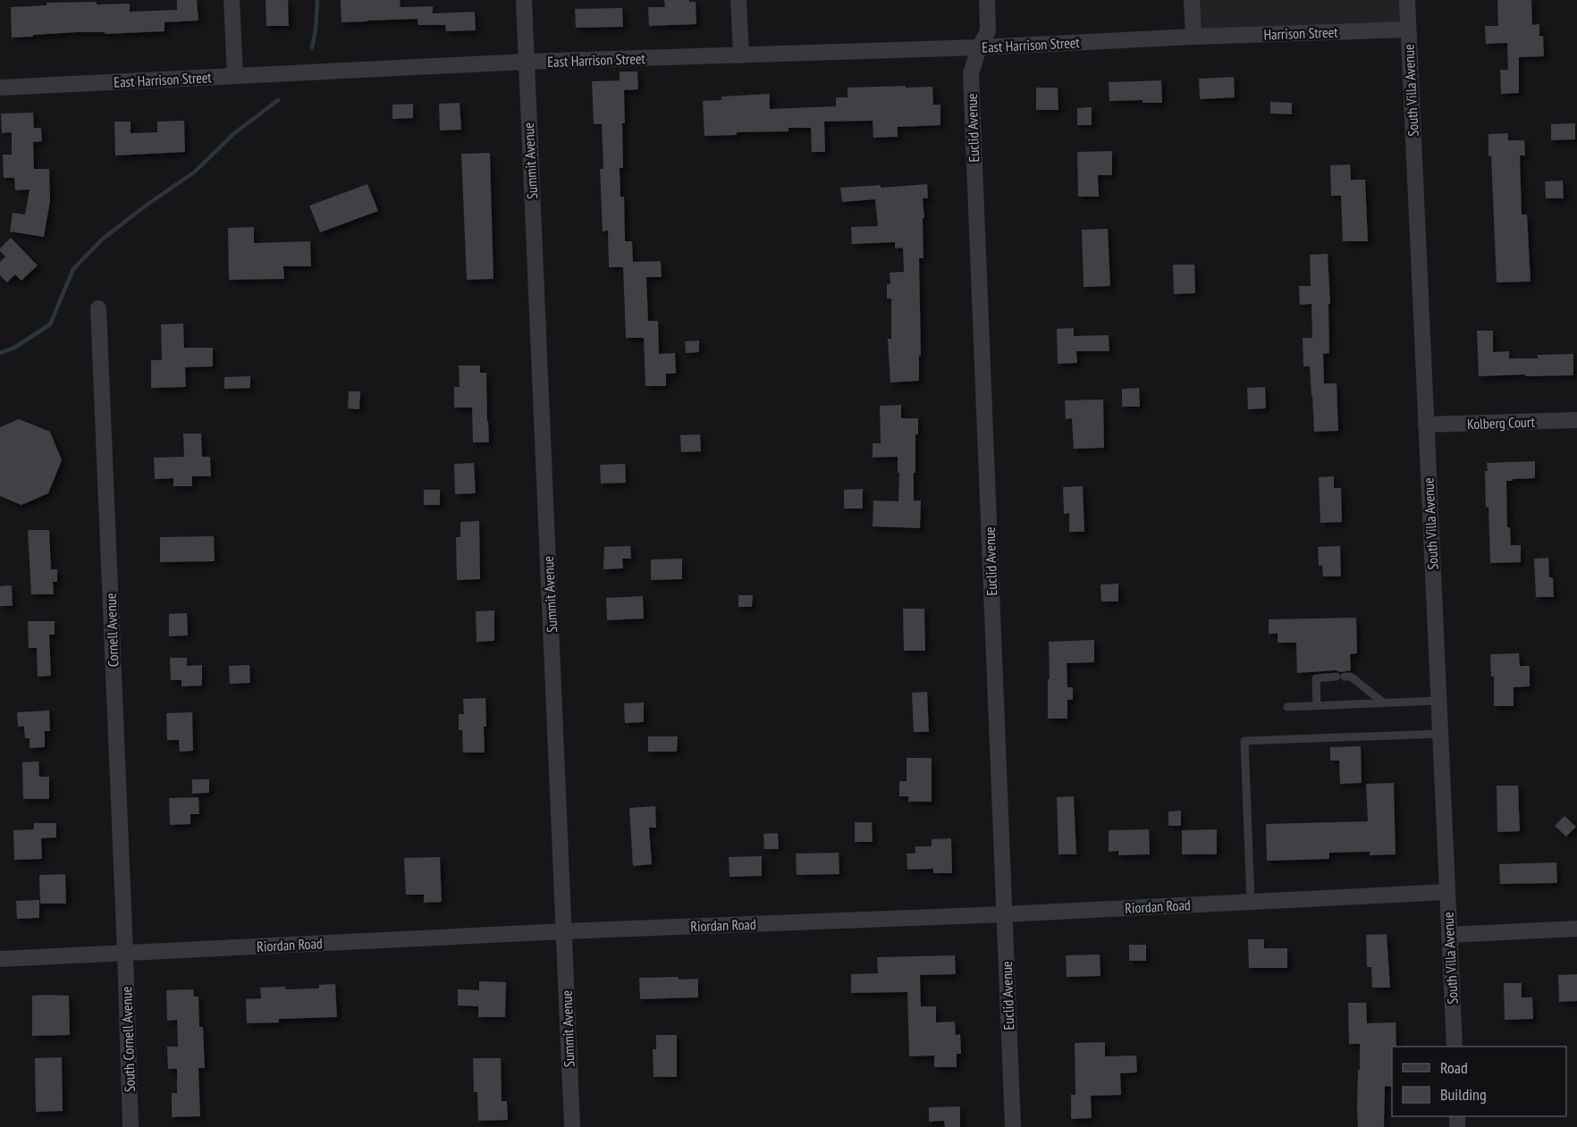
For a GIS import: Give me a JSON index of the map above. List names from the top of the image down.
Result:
{
  "streets": {
    "street": [
      "Harrison Street",
      "East Harrison Street",
      "South Villa Avenue",
      "Euclid Avenue",
      "Summit Avenue",
      "Kolberg Court",
      "Cornell Avenue",
      "Riordan Road",
      "South Cornell Avenue"
    ]
  },
  "crossings": [
    ["Harrison Street", "East Harrison Street"],
    ["Harrison Street", "South Villa Avenue"],
    ["East Harrison Street", "Euclid Avenue"],
    ["East Harrison Street", "Summit Avenue"],
    ["South Villa Avenue", "Kolberg Court"],
    ["South Villa Avenue", "Riordan Road"],
    ["Euclid Avenue", "Riordan Road"],
    ["Summit Avenue", "Riordan Road"],
    ["Cornell Avenue", "Riordan Road"],
    ["Cornell Avenue", "South Cornell Avenue"],
    ["Riordan Road", "South Cornell Avenue"]
  ],
  "legend": ["Road", "Building"]
}
